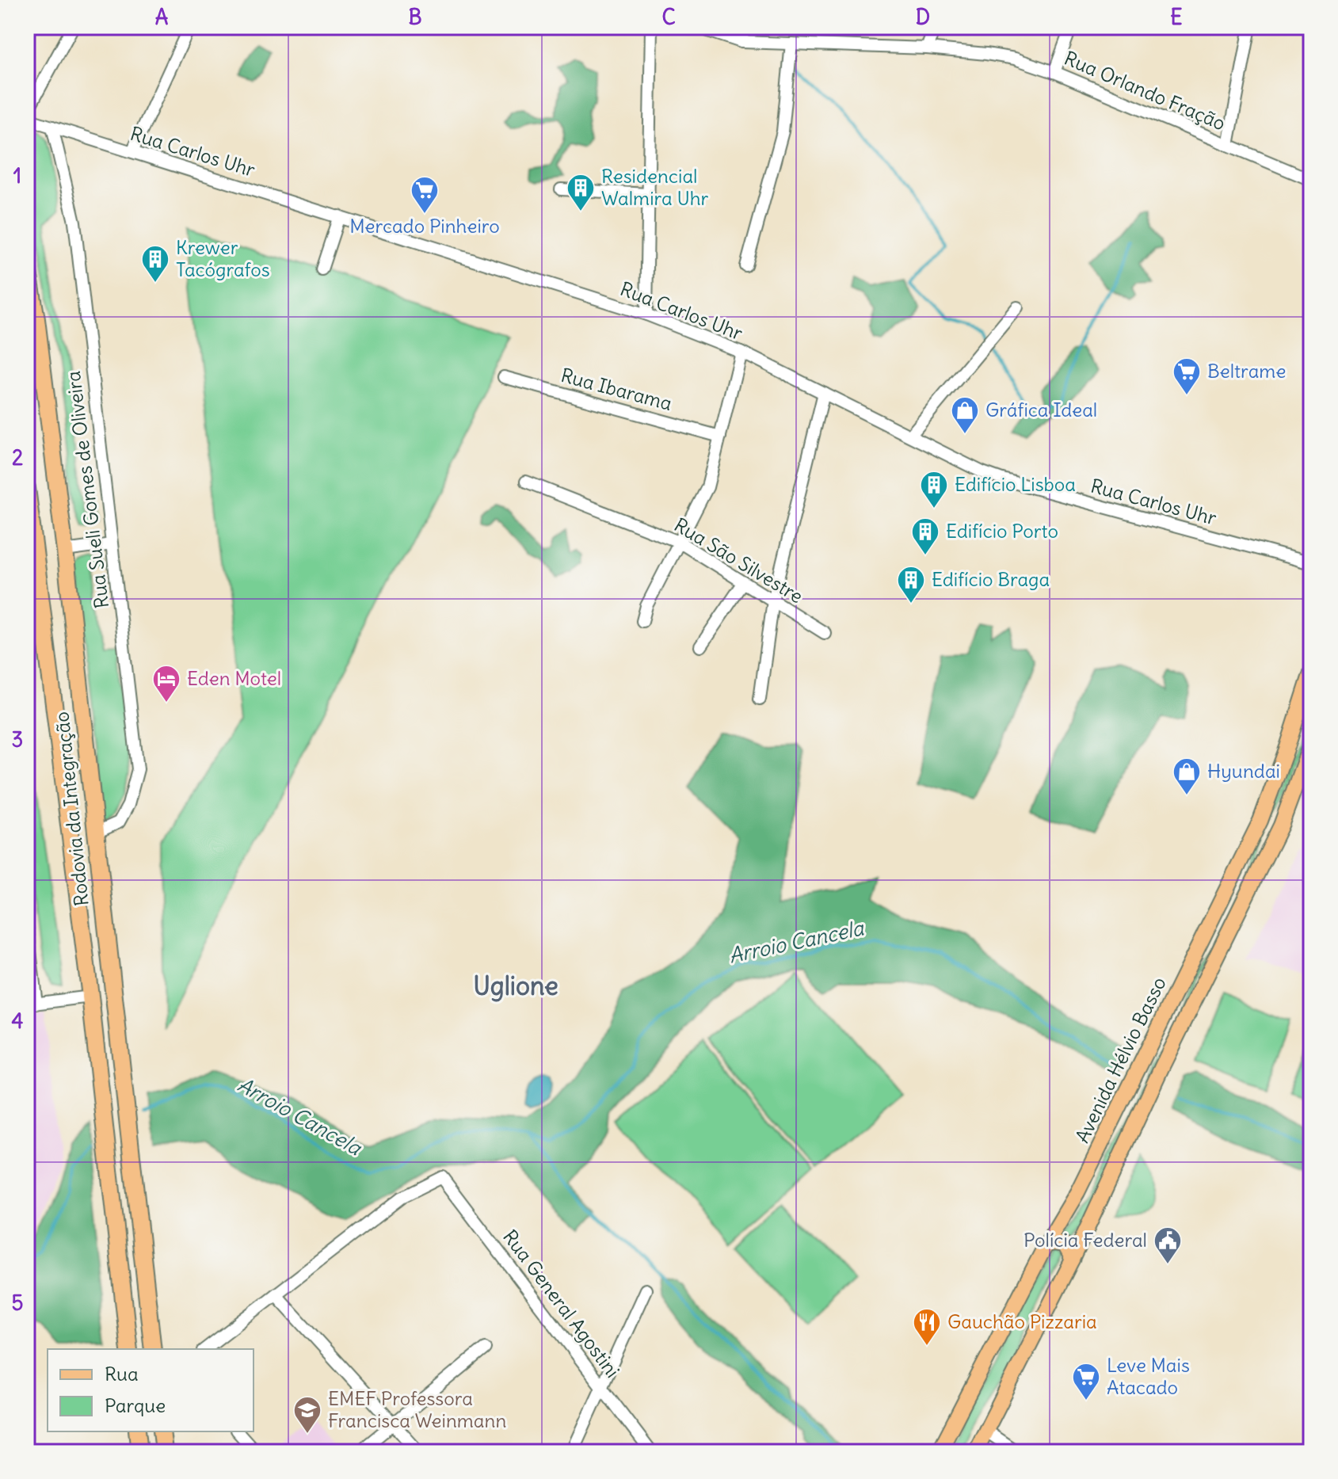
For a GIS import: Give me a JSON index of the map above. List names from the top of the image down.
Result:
{
  "streets": {
    "highway": ["Rodovia da Integração"],
    "main road": ["Avenida Hélvio Basso"],
    "street": [
      "Rua Orlando Fração",
      "Rua Carlos Uhr",
      "Rua Ibarama",
      "Rua Sueli Gomes de Oliveira",
      "Rua São Silvestre",
      "Rua General Agostini"
    ]
  },
  "crossings": [
    ["Rua Carlos Uhr", "Rua Sueli Gomes de Oliveira"],
    ["Rua Sueli Gomes de Oliveira", "Rodovia da Integração"]
  ],
  "districts": ["Uglione"],
  "water": ["Arroio Cancela"],
  "places": {
    "building": [
      "Residencial Walmira Uhr",
      "Krewer Tacógrafos",
      "Edifício Lisboa",
      "Edifício Porto",
      "Edifício Braga"
    ],
    "supermarket": ["Mercado Pinheiro", "Beltrame", "Leve Mais Atacado"],
    "shop": ["Gráfica Ideal", "Hyundai"],
    "hotel": ["Eden Motel"],
    "public building": ["Polícia Federal"],
    "restaurant": ["Gauchão Pizzaria"],
    "school or university": ["EMEF Professora Francisca Weinmann"]
  },
  "legend": ["Rua", "Parque"],
  "grid": {
    "columns": [
      "A",
      "B",
      "C",
      "D",
      "E"
    ],
    "rows": [
      "1",
      "2",
      "3",
      "4",
      "5"
    ]
  }
}
